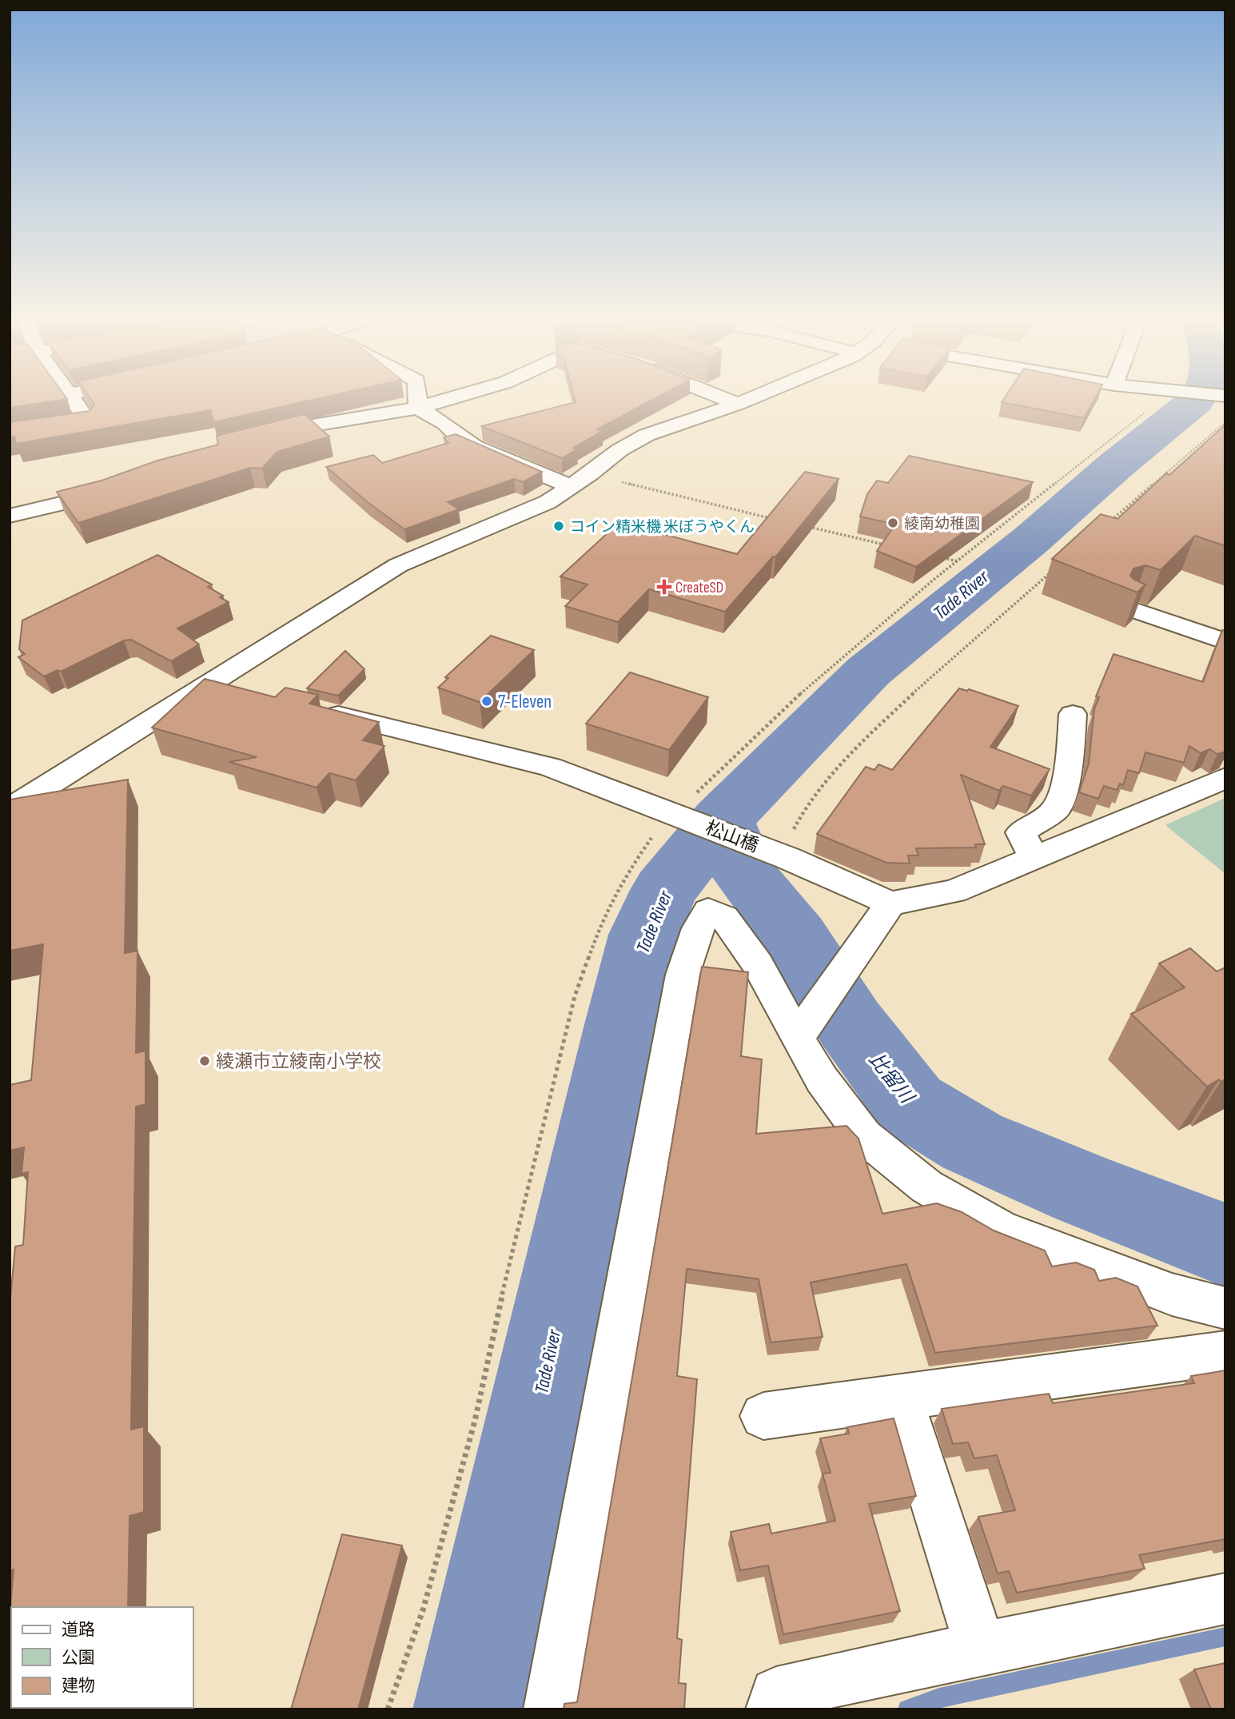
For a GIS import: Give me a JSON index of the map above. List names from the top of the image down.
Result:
{
  "streets": {
    "street": ["松山橋"]
  },
  "water": ["Tade River", "比留川"],
  "places": {
    "other": [
      "綾南幼稚園",
      "コイン精米機 米ぼうやくん",
      "7-Eleven",
      "綾瀬市立綾南小学校"
    ],
    "health": ["CreateSD"]
  },
  "legend": ["道路", "公園", "建物"]
}
